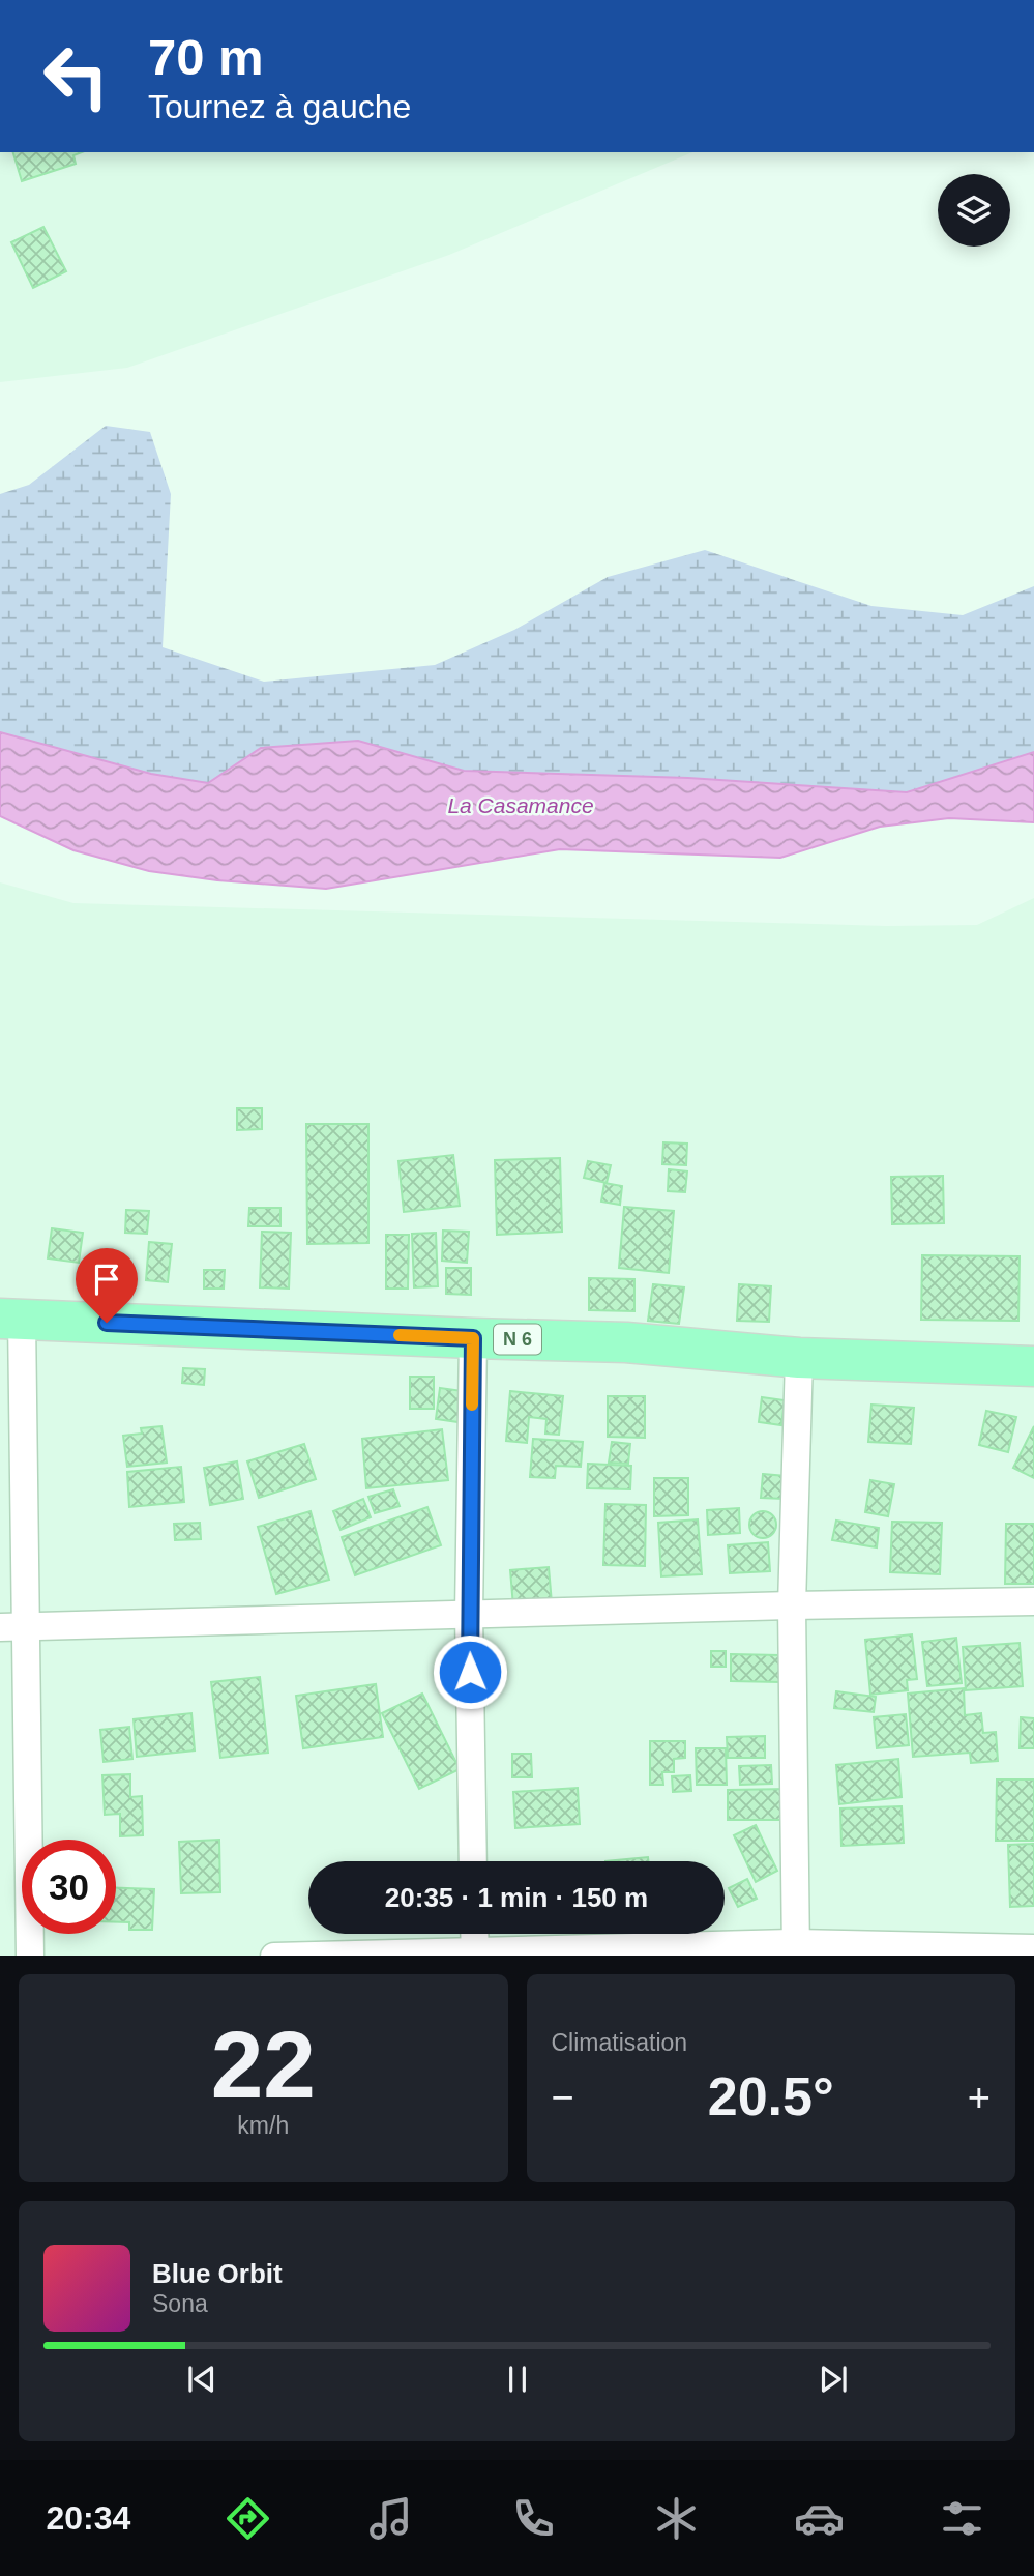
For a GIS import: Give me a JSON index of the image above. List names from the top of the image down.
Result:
{
  "streets": {
    "main road": ["N 6"]
  },
  "water": ["La Casamance"],
  "page": {
    "turn": ["70 m", "Tournez à gauche"],
    "limit": "30",
    "trip": "20:35 · 1 min · 150 m",
    "tile": [
      ["22", "km/h"],
      "Climatisation"
    ],
    "heat": ["−", "20.5°", "+"],
    "song": ["Blue Orbit", "Sona"],
    "tabs": "20:34"
  }
}
